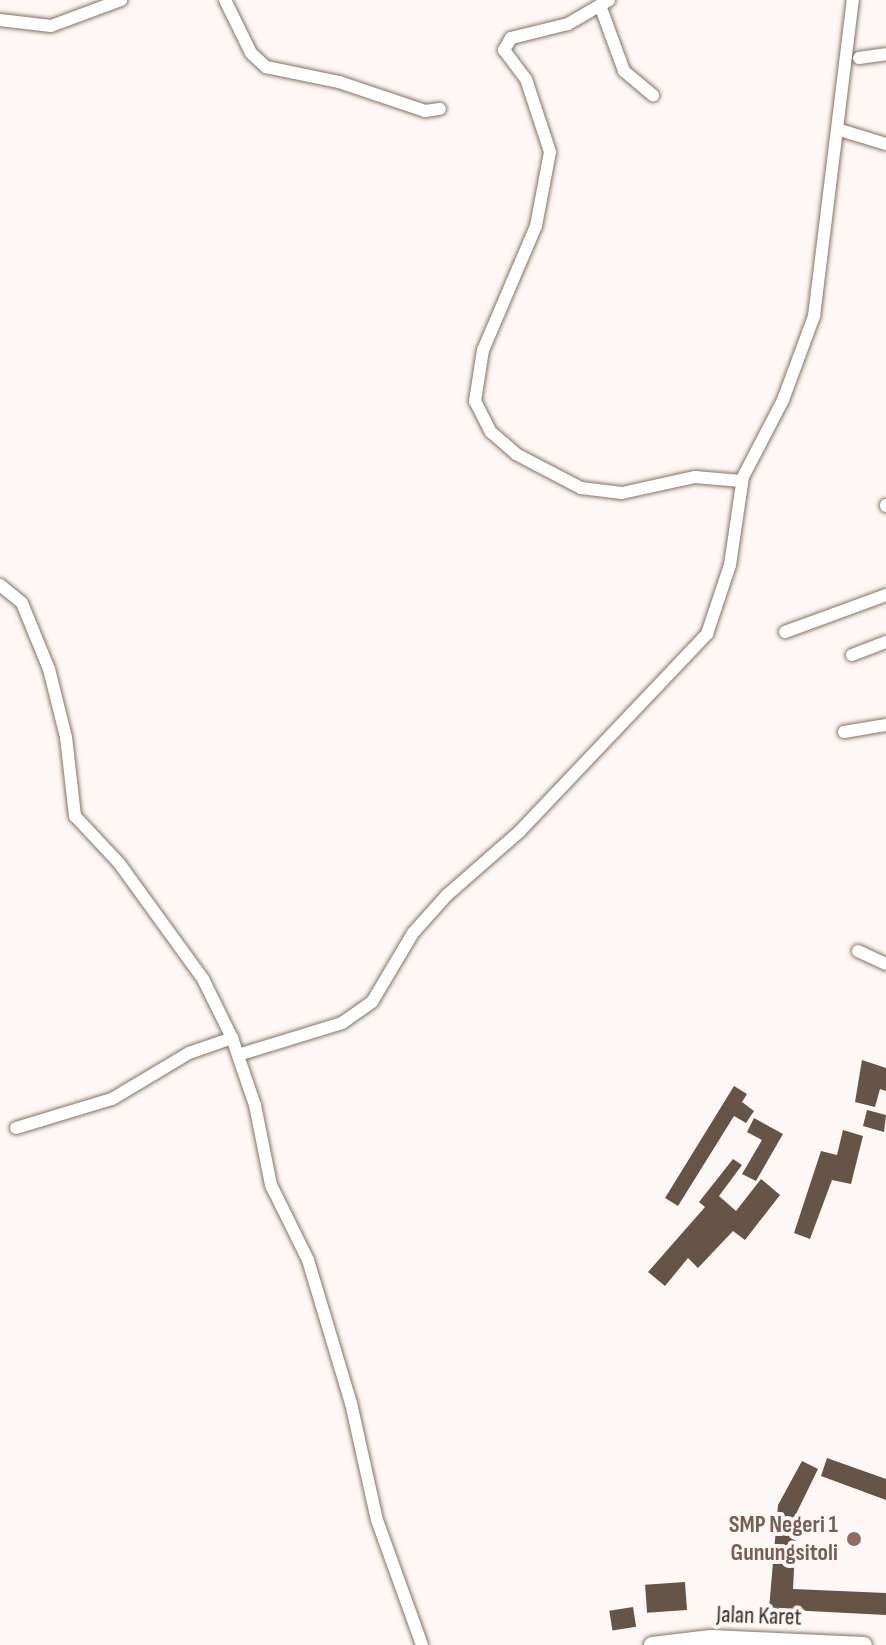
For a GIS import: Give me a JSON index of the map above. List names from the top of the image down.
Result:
{
  "streets": {
    "street": ["Jalan Karet"]
  },
  "places": ["SMP Negeri 1 Gunungsitoli"]
}
